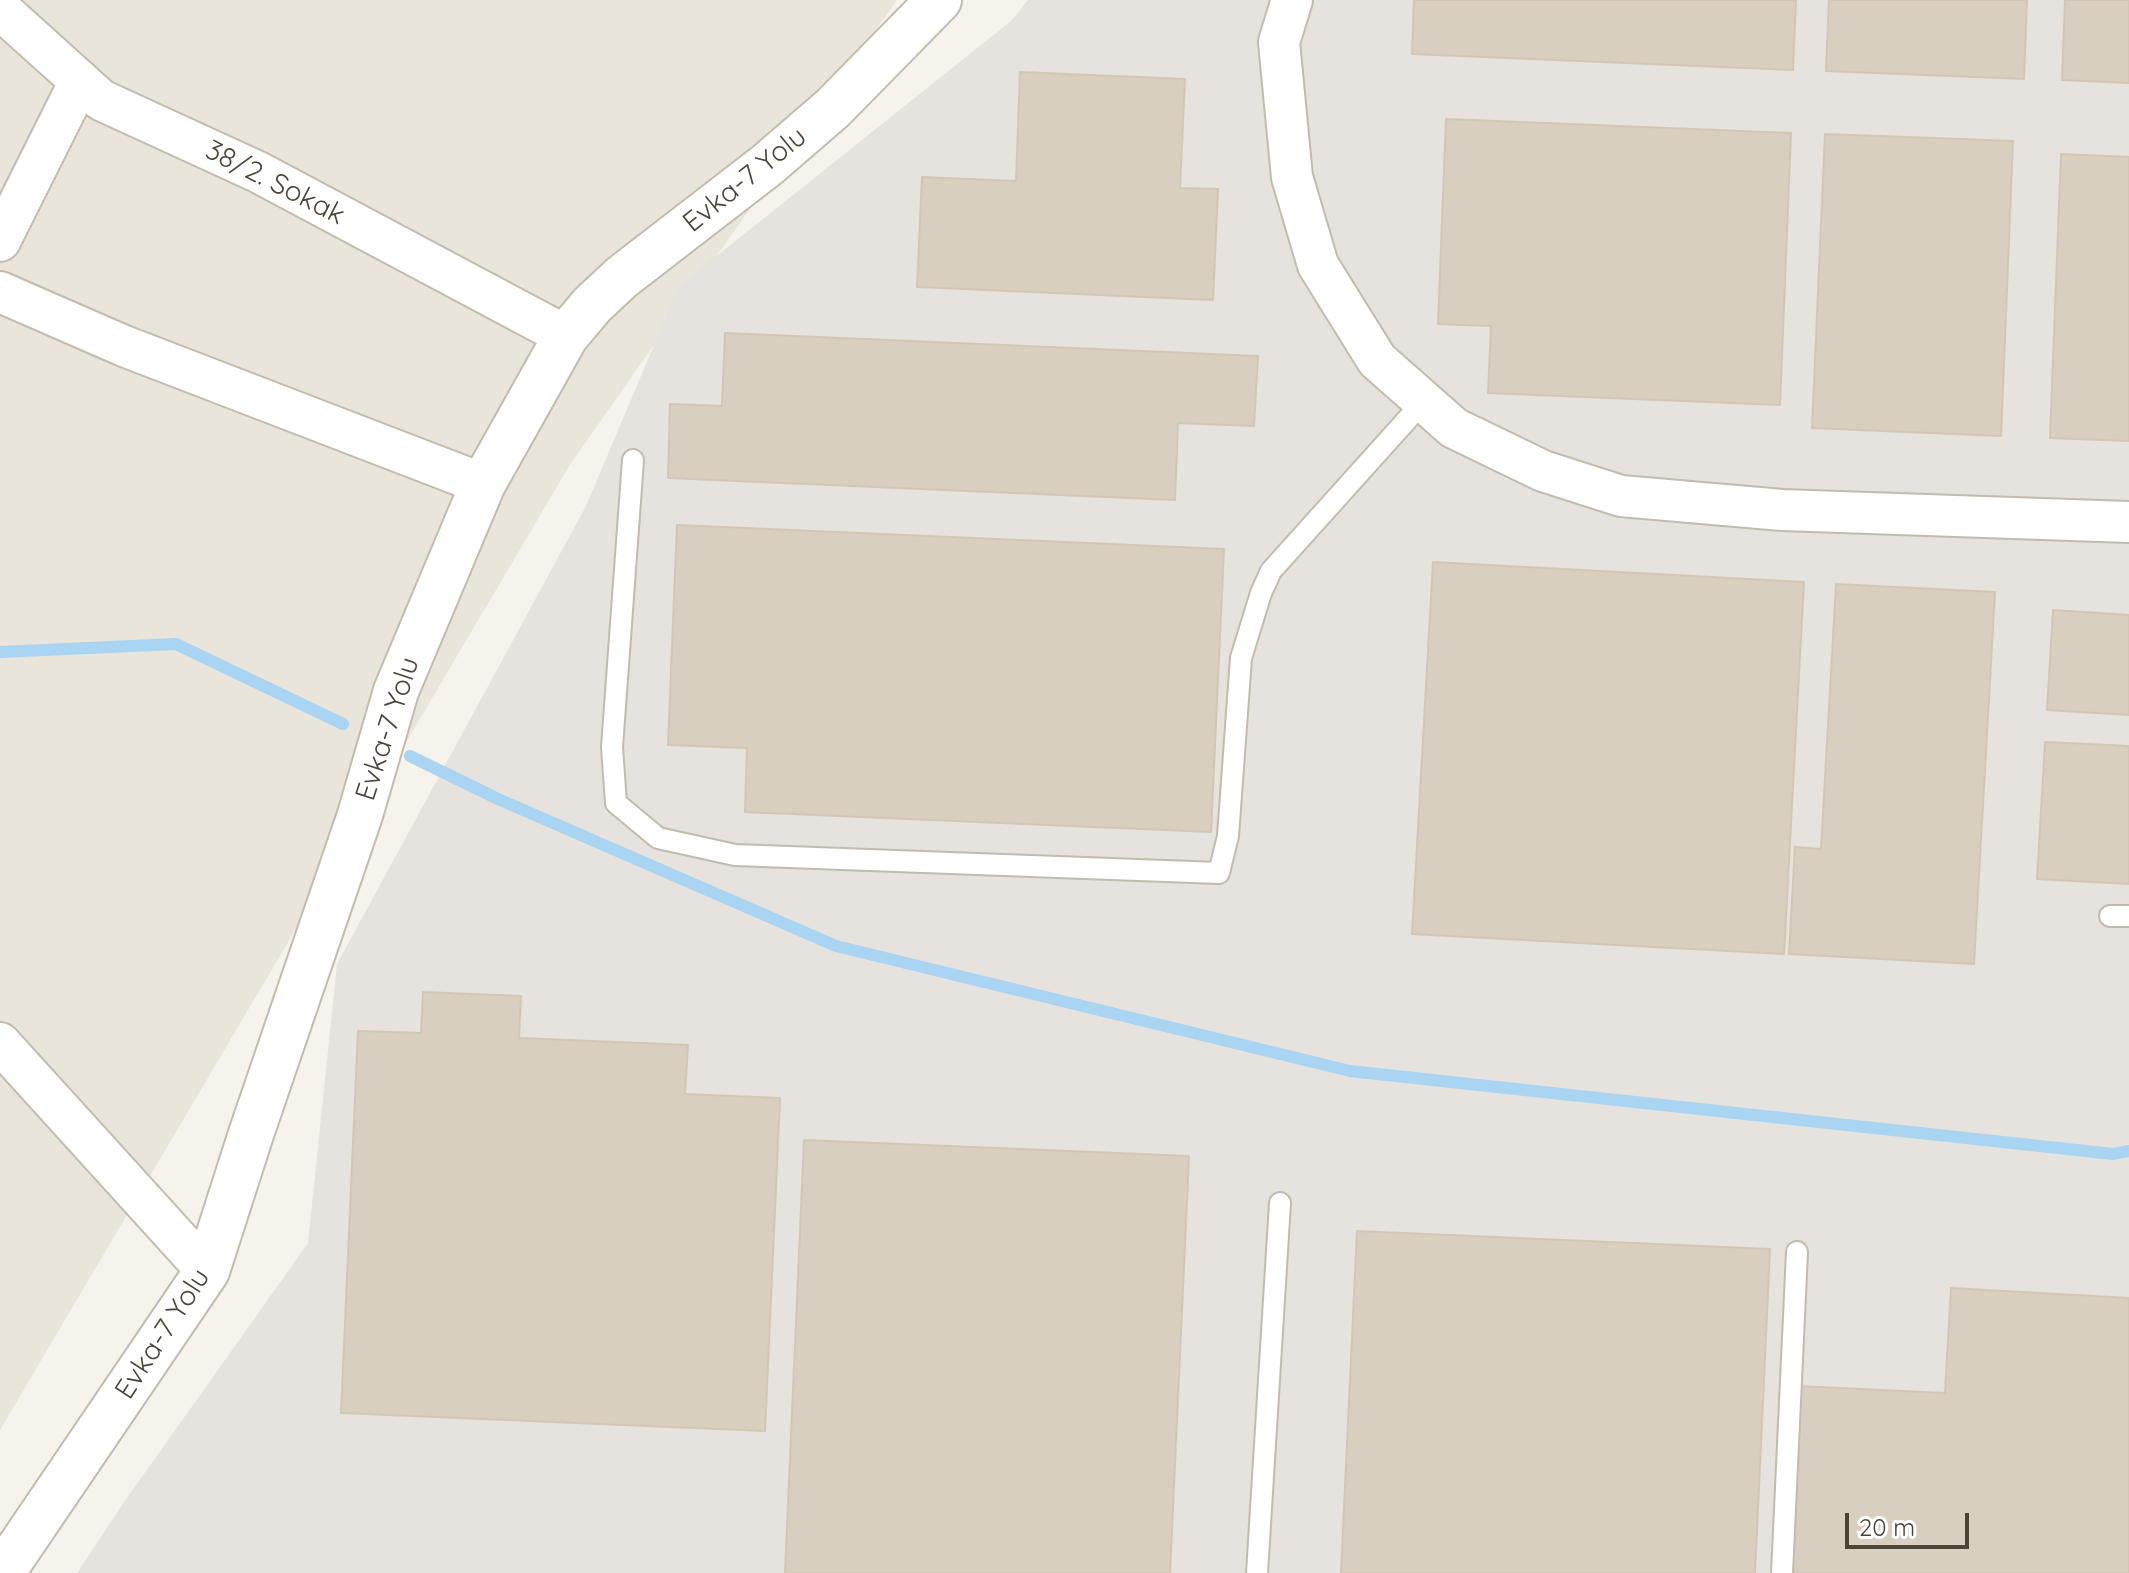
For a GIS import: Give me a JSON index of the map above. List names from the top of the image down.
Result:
{
  "streets": {
    "street": ["Evka-7 Yolu", "38/2. Sokak"]
  },
  "crossings": [
    ["Evka-7 Yolu", "38/2. Sokak"]
  ],
  "scale_bar": "20 m"
}
